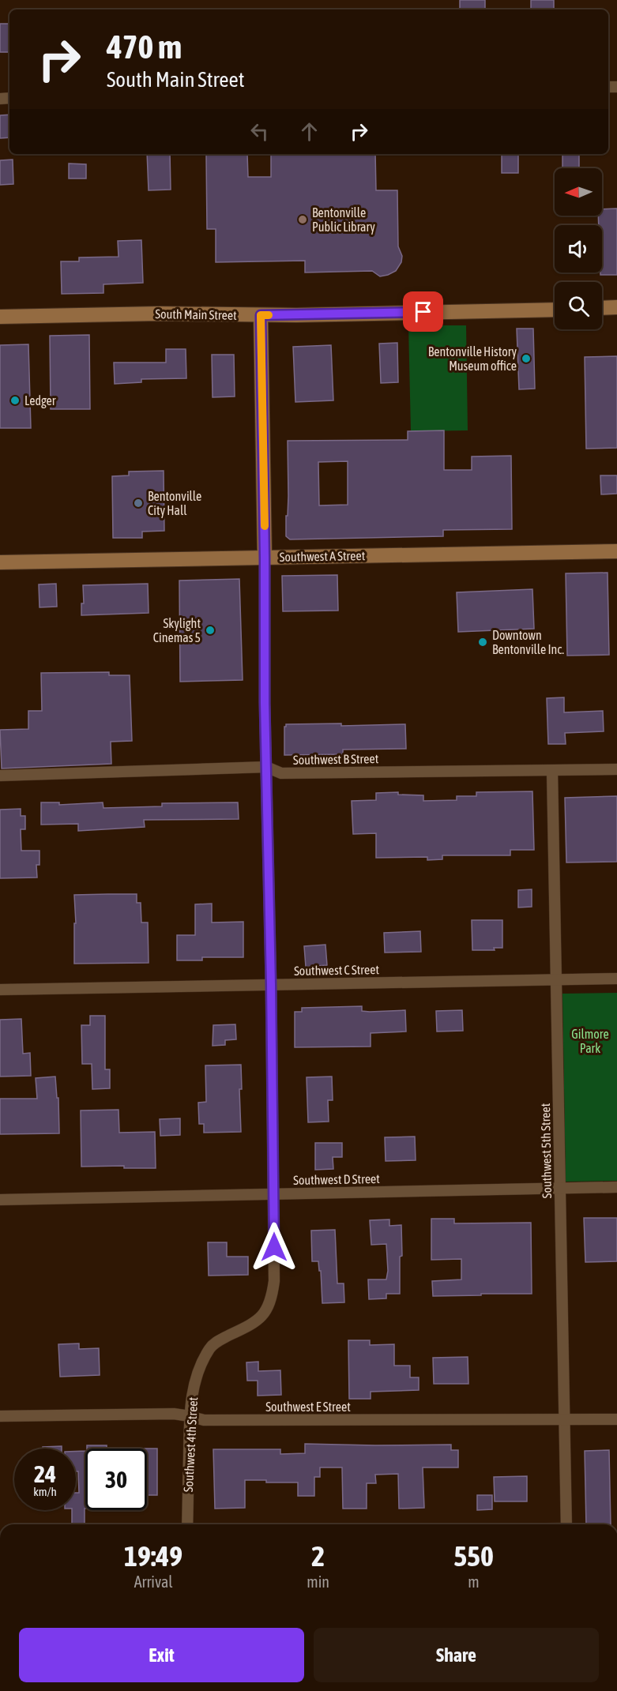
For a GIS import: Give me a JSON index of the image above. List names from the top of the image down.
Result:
{
  "streets": {
    "street": [
      "South Main Street",
      "Southwest A Street",
      "Southwest B Street",
      "Southwest C Street",
      "Southwest 5th Street",
      "Southwest D Street",
      "Southwest E Street",
      "Southwest 4th Street"
    ]
  },
  "crossings": [
    ["South Main Street", "Southwest 4th Street"],
    ["Southwest A Street", "Southwest 4th Street"],
    ["Southwest B Street", "Southwest 5th Street"],
    ["Southwest B Street", "Southwest 4th Street"],
    ["Southwest C Street", "Southwest 5th Street"],
    ["Southwest C Street", "Southwest 4th Street"],
    ["Southwest 5th Street", "Southwest D Street"],
    ["Southwest 5th Street", "Southwest E Street"],
    ["Southwest D Street", "Southwest 4th Street"],
    ["Southwest E Street", "Southwest 4th Street"]
  ],
  "parks": ["Gilmore Park"],
  "places": [
    "Bentonville Public Library",
    "Bentonville History Museum office",
    "Ledger",
    "Bentonville City Hall",
    "Skylight Cinemas 5",
    "Downtown Bentonville Inc."
  ],
  "north": "left",
  "page": {
    "turn": ["470 m", "South Main Street"],
    "speed": "24 km/h",
    "limit": "30",
    "eta": [
      "19:49",
      "Arrival",
      "2",
      "min",
      "550",
      "m"
    ],
    "buttons": ["Exit", "Share"]
  }
}
